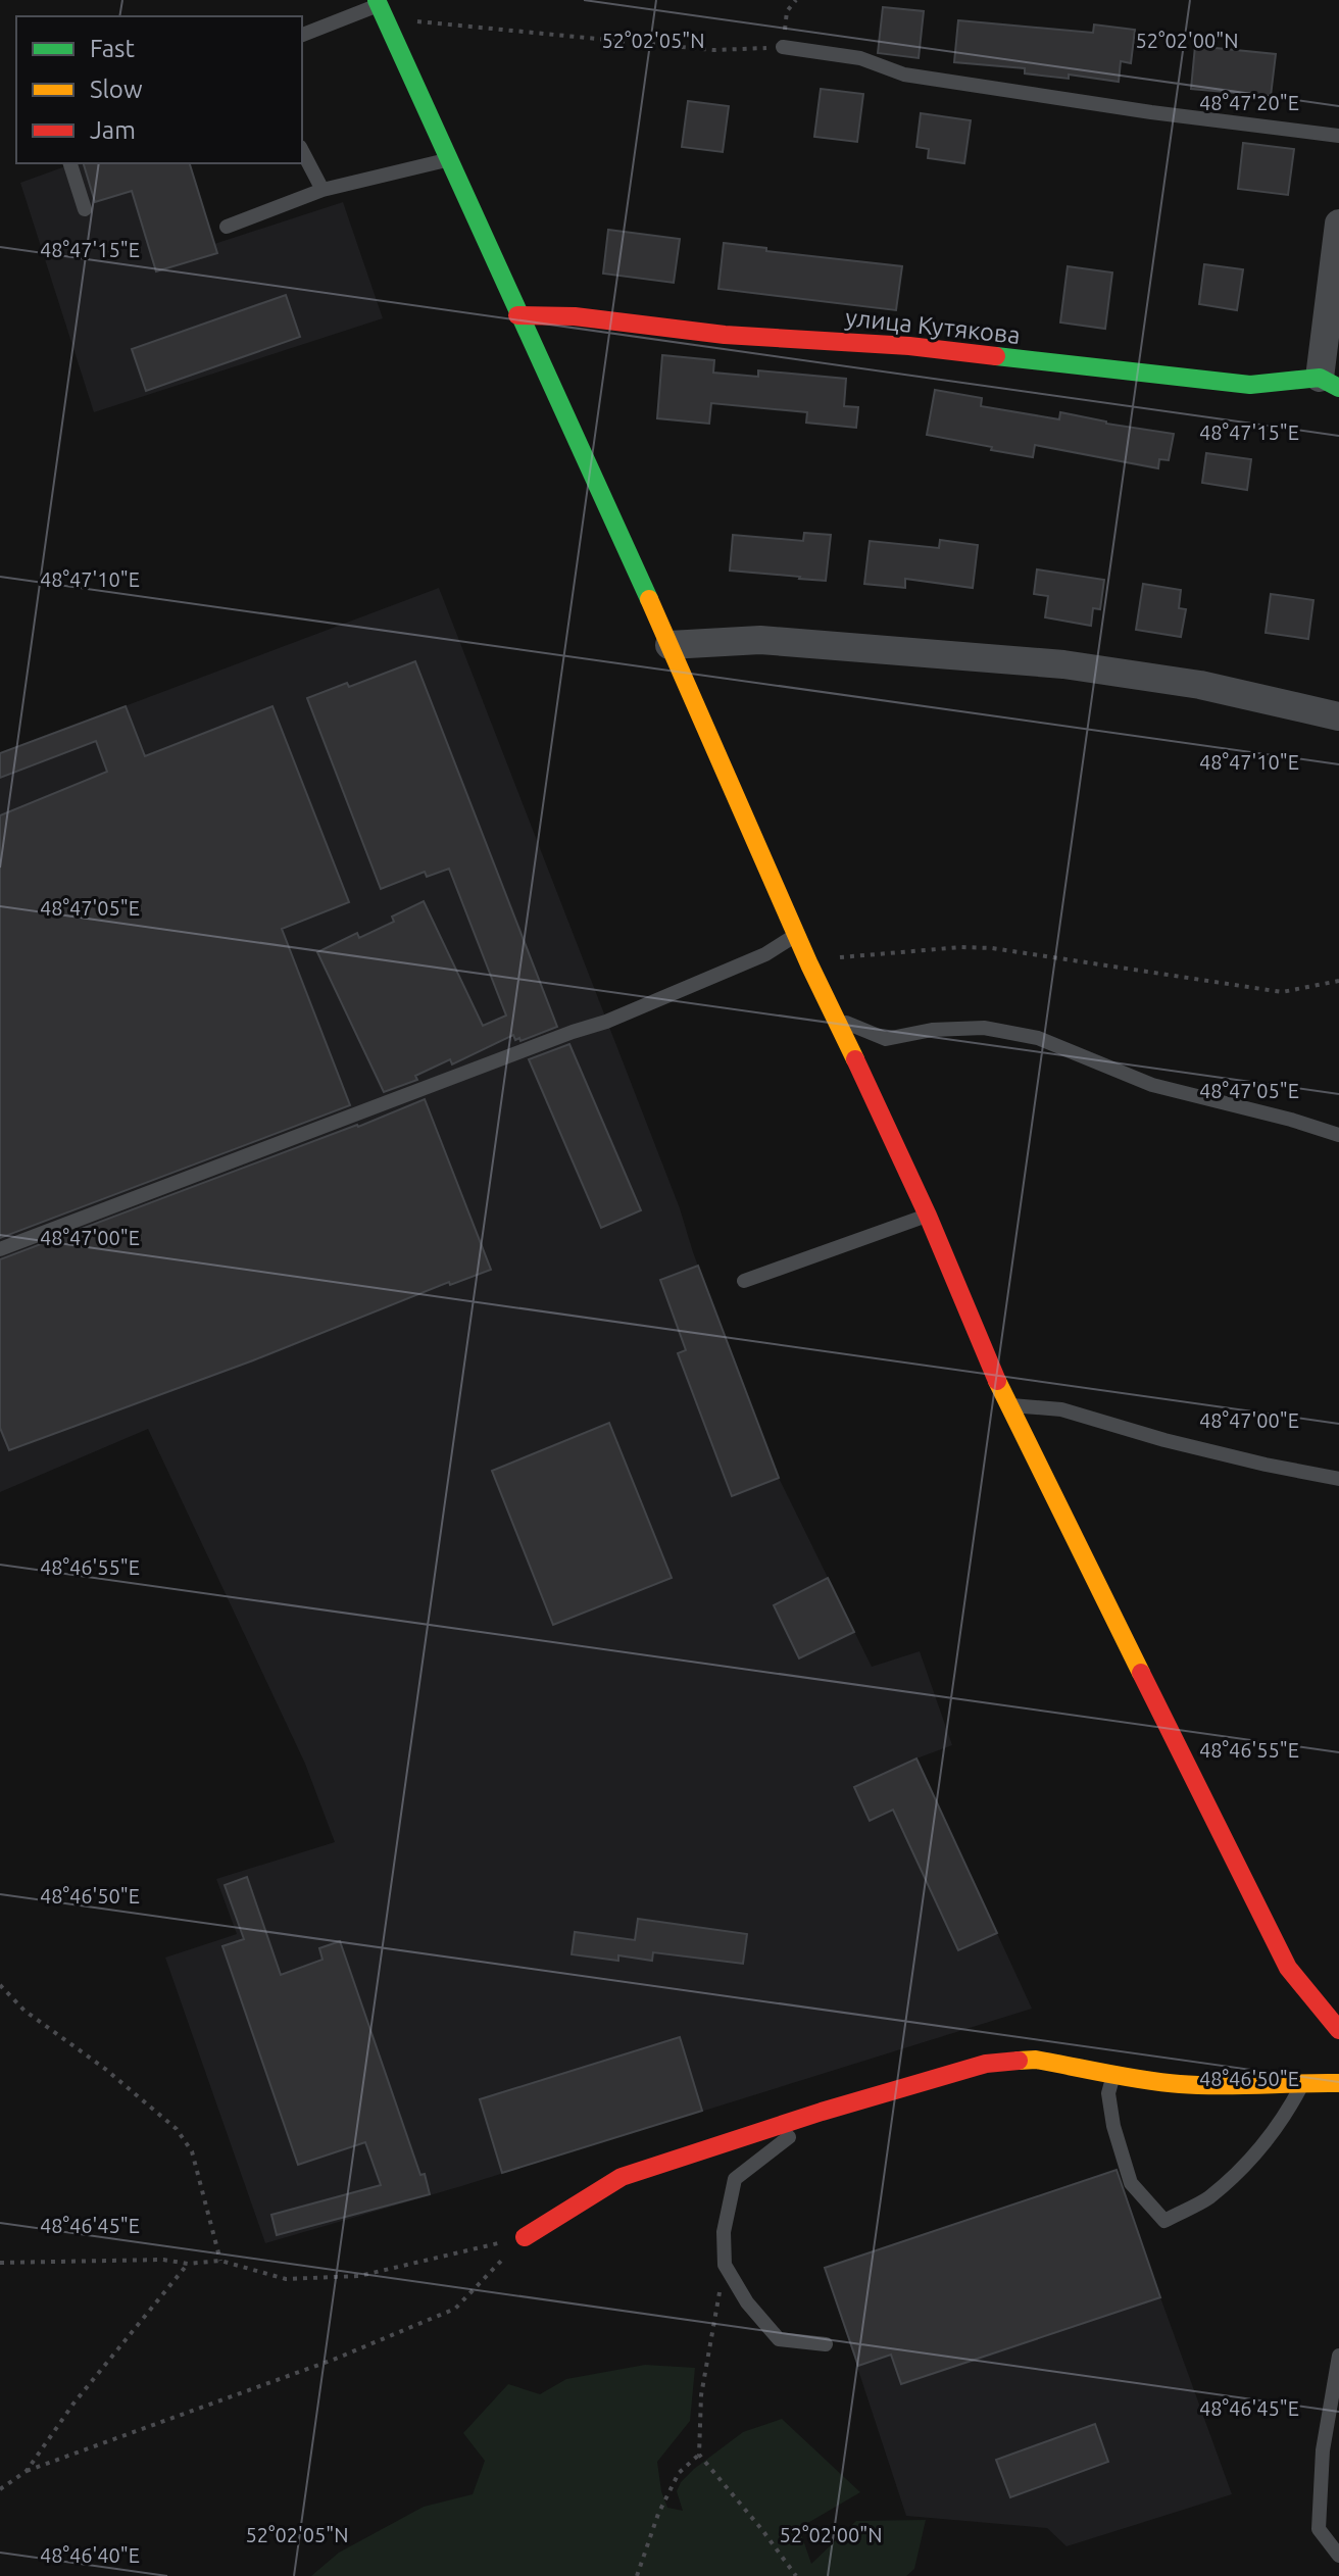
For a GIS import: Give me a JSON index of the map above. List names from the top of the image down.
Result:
{
  "streets": {
    "street": ["улица Кутякова"]
  },
  "legend": ["Fast", "Slow", "Jam"],
  "coordinates": [
    "52°02'05\"N",
    "52°02'00\"N",
    "48°47'20\"E",
    "48°47'15\"E",
    "48°47'10\"E",
    "48°47'05\"E",
    "48°47'00\"E",
    "48°46'55\"E",
    "48°46'50\"E",
    "48°46'45\"E",
    "48°46'40\"E"
  ]
}
